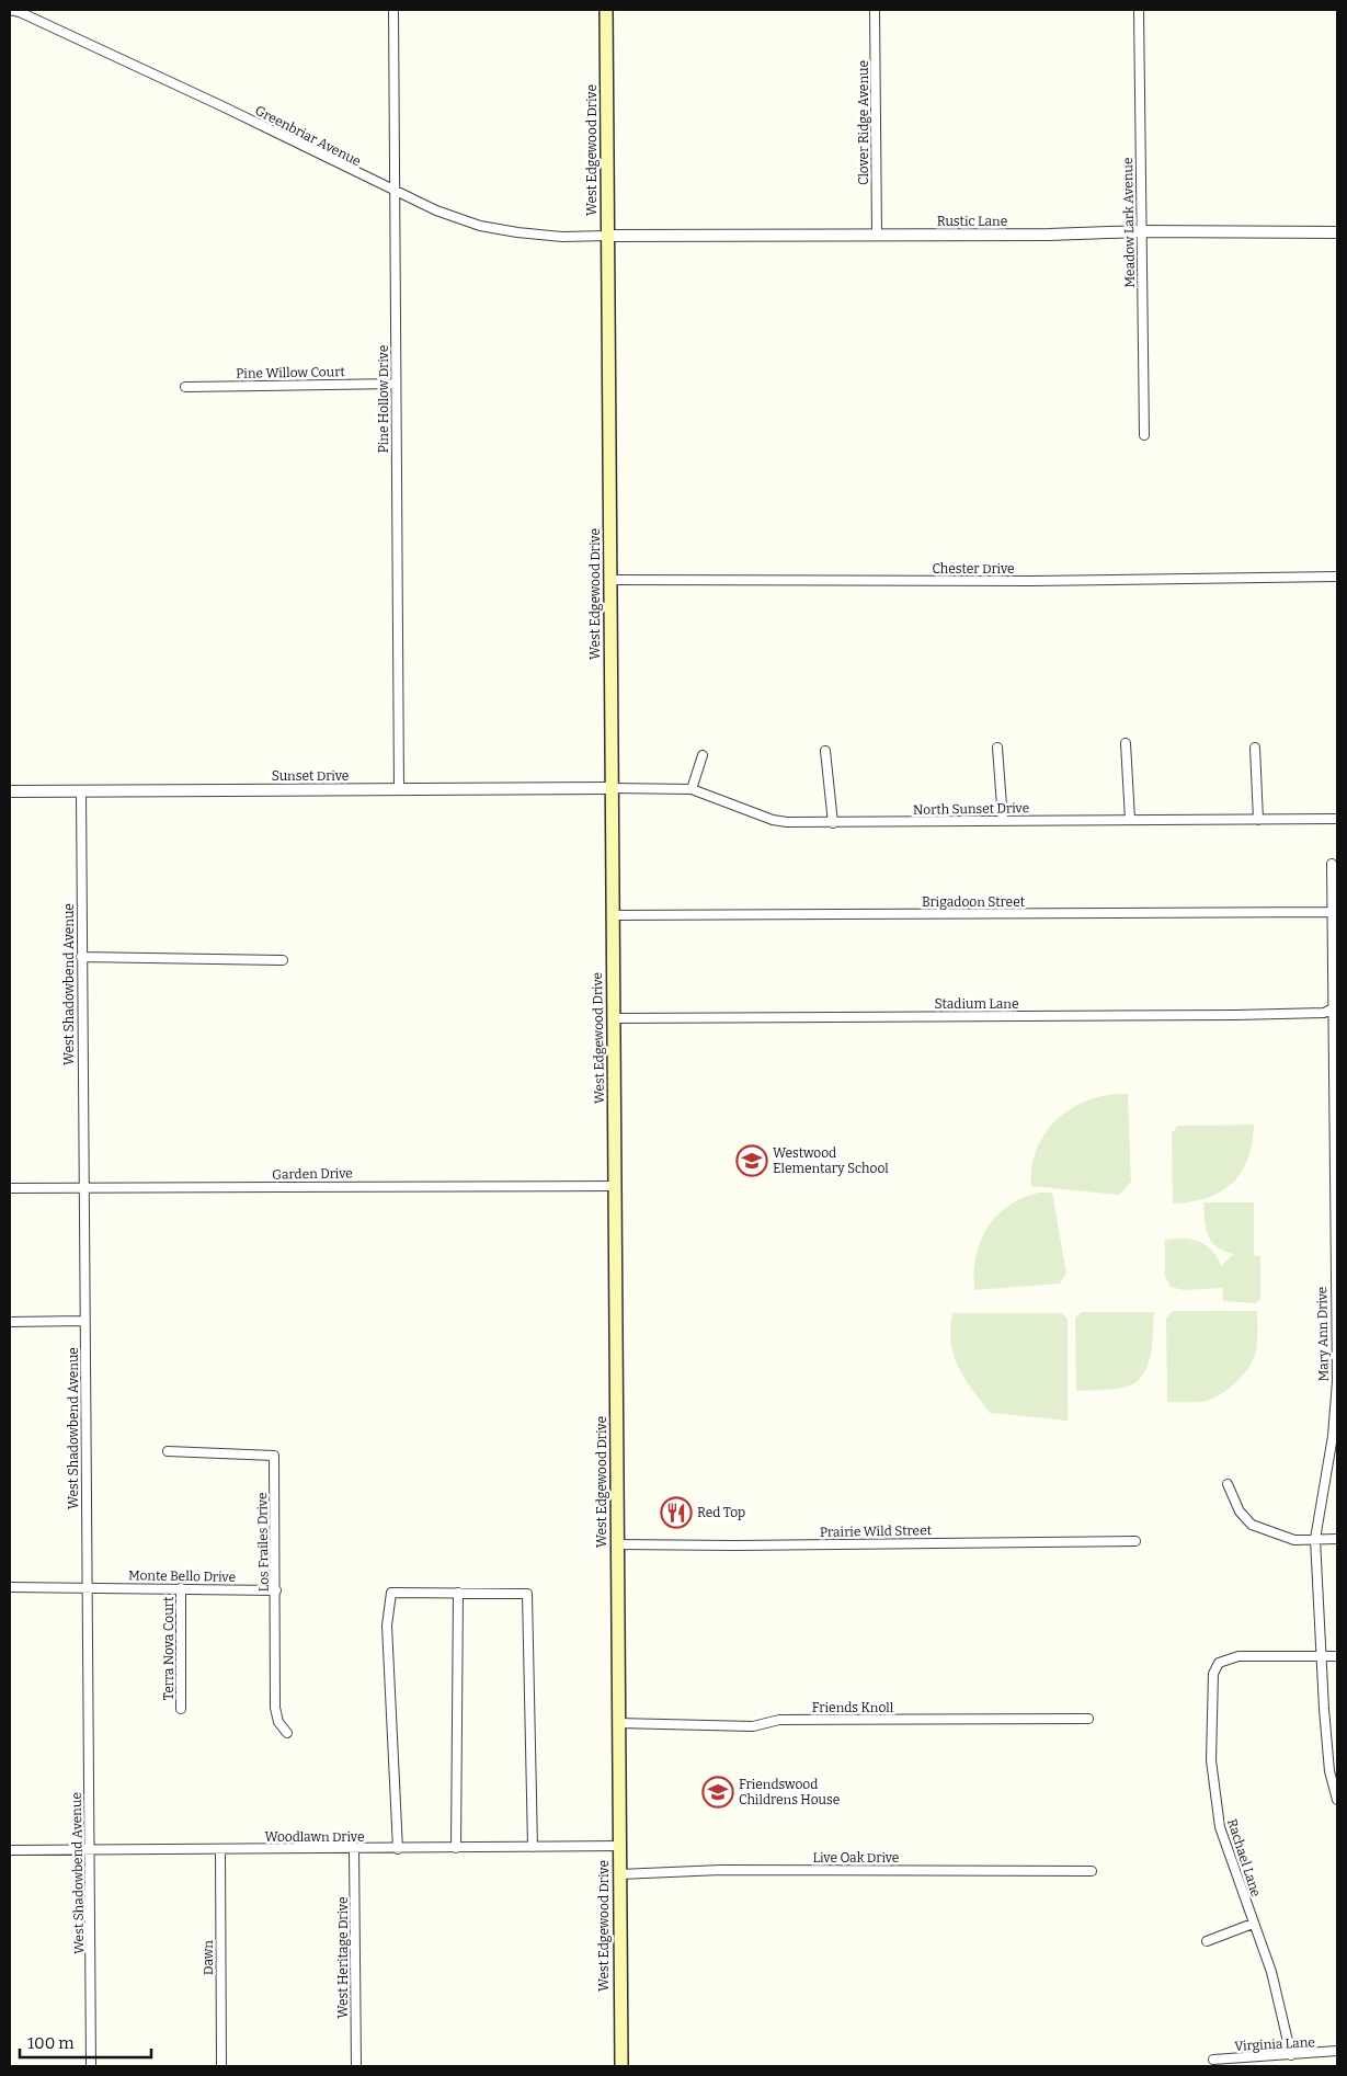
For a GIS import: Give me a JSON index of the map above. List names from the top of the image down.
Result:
{
  "streets": {
    "main road": ["West Edgewood Drive"],
    "street": [
      "Clover Ridge Avenue",
      "Greenbriar Avenue",
      "Rustic Lane",
      "Meadow Lark Avenue",
      "Pine Willow Court",
      "Pine Hollow Drive",
      "Chester Drive",
      "Sunset Drive",
      "North Sunset Drive",
      "Brigadoon Street",
      "West Shadowbend Avenue",
      "Stadium Lane",
      "Garden Drive",
      "Mary Ann Drive",
      "Prairie Wild Street",
      "Los Frailes Drive",
      "Monte Bello Drive",
      "Terra Nova Court",
      "Friends Knoll",
      "Woodlawn Drive",
      "Live Oak Drive",
      "Rachael Lane",
      "Dawn",
      "West Heritage Drive",
      "Virginia Lane"
    ]
  },
  "crossings": [
    ["Clover Ridge Avenue", "Rustic Lane"],
    ["Greenbriar Avenue", "West Edgewood Drive"],
    ["Greenbriar Avenue", "Rustic Lane"],
    ["Greenbriar Avenue", "Pine Hollow Drive"],
    ["West Edgewood Drive", "Rustic Lane"],
    ["West Edgewood Drive", "Chester Drive"],
    ["West Edgewood Drive", "Sunset Drive"],
    ["West Edgewood Drive", "North Sunset Drive"],
    ["West Edgewood Drive", "Brigadoon Street"],
    ["West Edgewood Drive", "Stadium Lane"],
    ["West Edgewood Drive", "Garden Drive"],
    ["West Edgewood Drive", "Prairie Wild Street"],
    ["West Edgewood Drive", "Friends Knoll"],
    ["West Edgewood Drive", "Woodlawn Drive"],
    ["West Edgewood Drive", "Live Oak Drive"],
    ["Rustic Lane", "Meadow Lark Avenue"],
    ["Pine Willow Court", "Pine Hollow Drive"],
    ["Pine Hollow Drive", "Sunset Drive"],
    ["Sunset Drive", "North Sunset Drive"],
    ["Sunset Drive", "West Shadowbend Avenue"],
    ["Brigadoon Street", "Mary Ann Drive"],
    ["West Shadowbend Avenue", "Garden Drive"],
    ["West Shadowbend Avenue", "Monte Bello Drive"],
    ["West Shadowbend Avenue", "Woodlawn Drive"],
    ["Stadium Lane", "Mary Ann Drive"],
    ["Mary Ann Drive", "Rachael Lane"],
    ["Los Frailes Drive", "Monte Bello Drive"],
    ["Monte Bello Drive", "Terra Nova Court"],
    ["Woodlawn Drive", "Dawn"],
    ["Woodlawn Drive", "West Heritage Drive"],
    ["Rachael Lane", "Virginia Lane"]
  ],
  "places": {
    "school or university": ["Westwood Elementary School", "Friendswood Childrens House"],
    "restaurant": ["Red Top"]
  },
  "scale_bar": "100 m"
}
